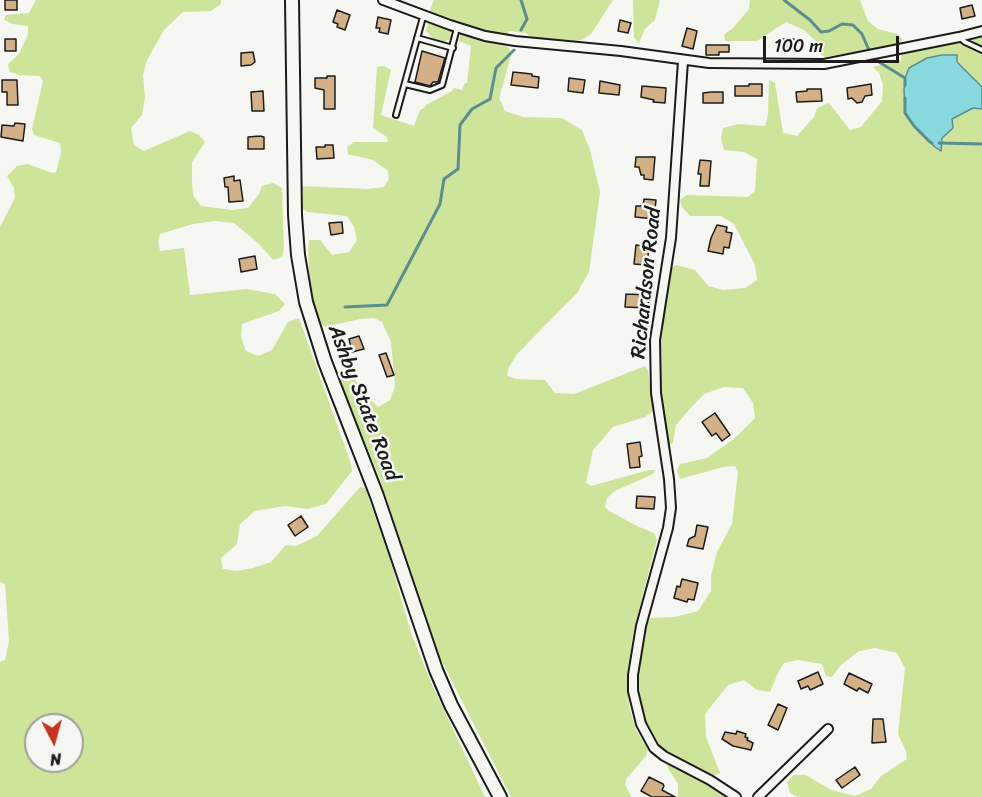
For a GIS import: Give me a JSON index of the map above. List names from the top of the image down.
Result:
{
  "streets": {
    "main road": ["Ashby State Road"],
    "street": ["Richardson Road"]
  },
  "scale_bar": "100 m",
  "north": "bottom"
}
